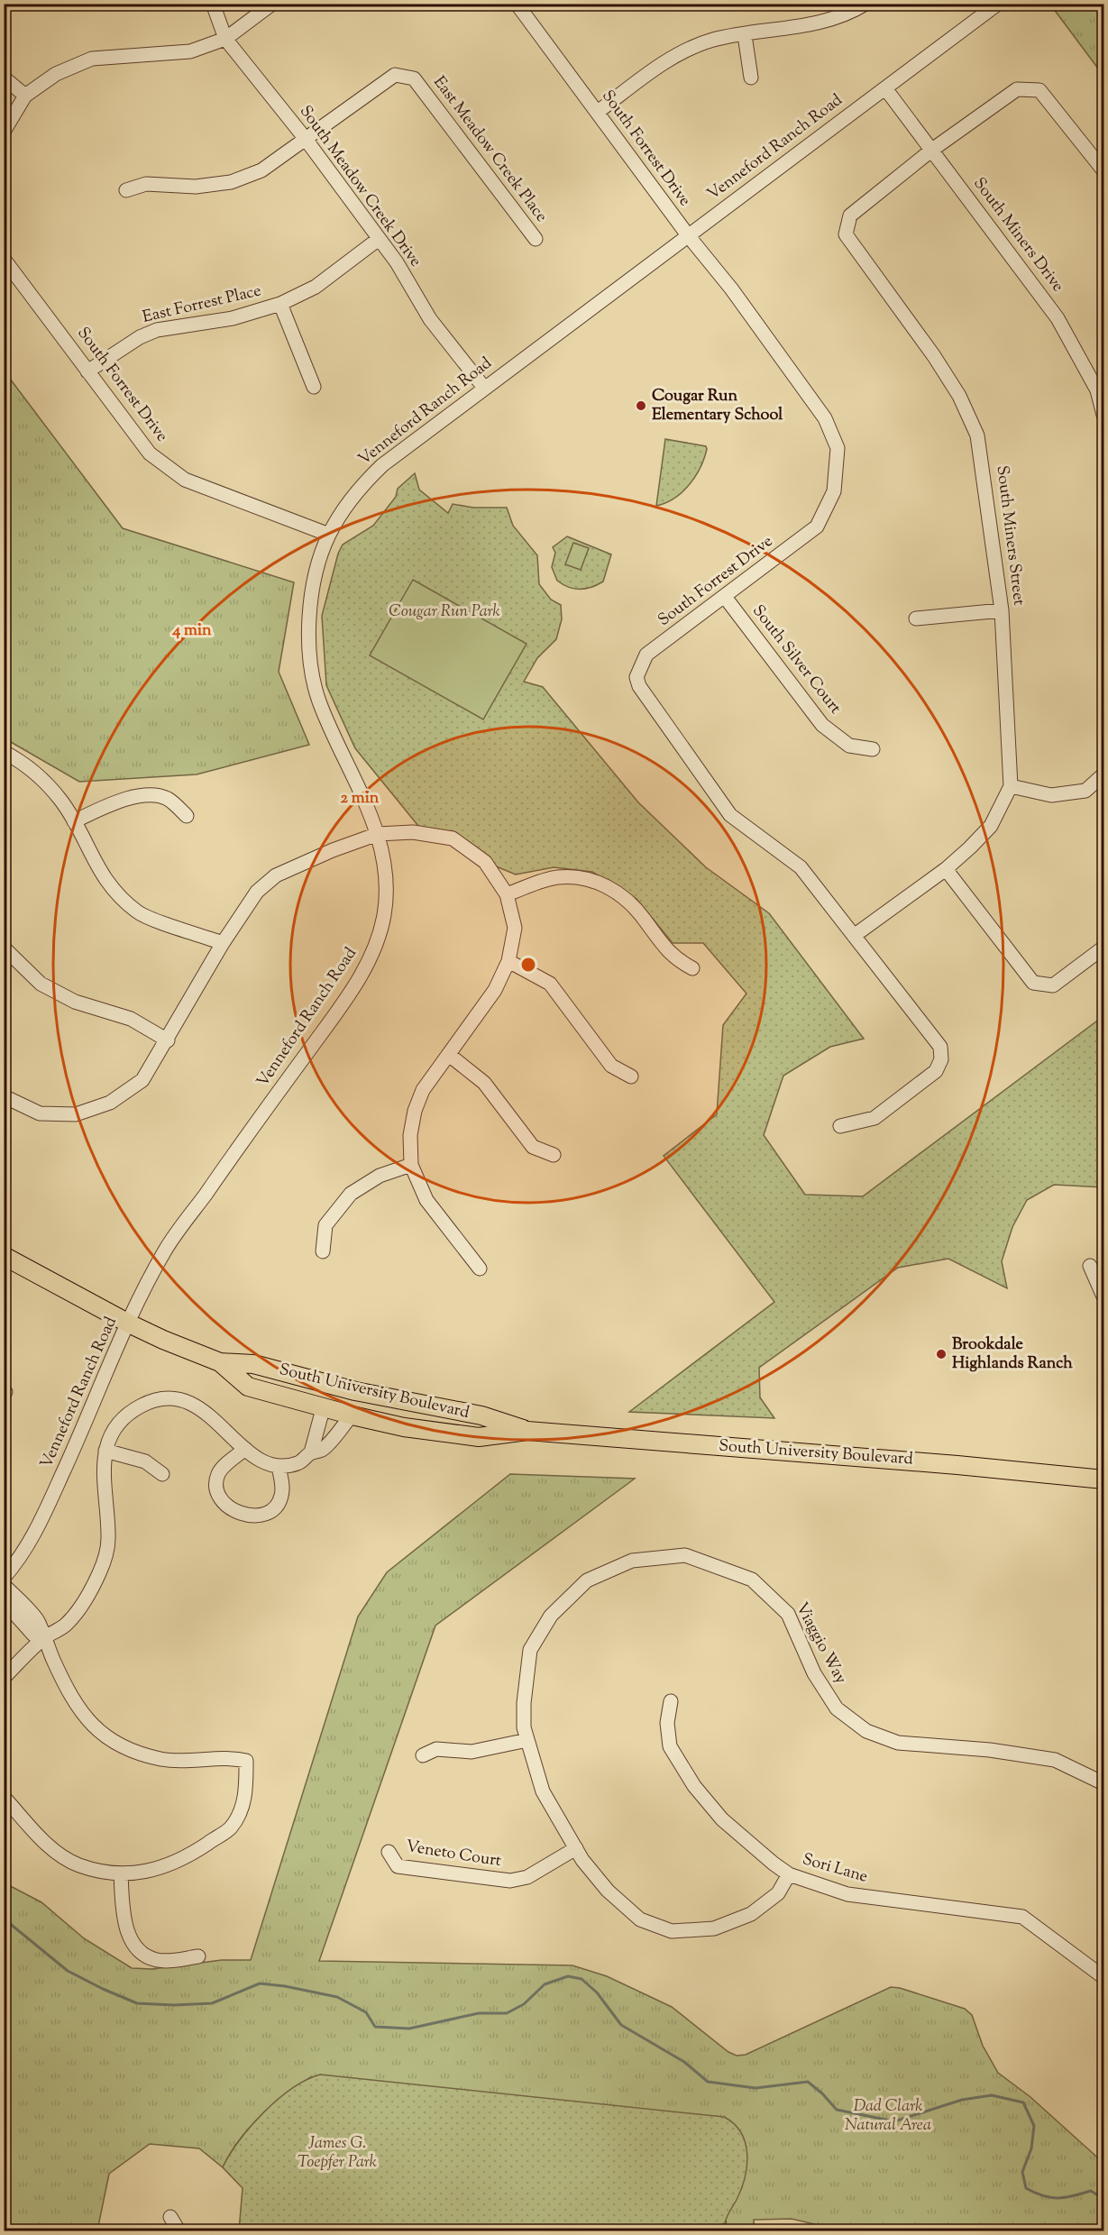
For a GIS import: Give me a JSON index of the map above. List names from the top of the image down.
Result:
{
  "streets": {
    "main road": ["South University Boulevard"],
    "street": [
      "Venneford Ranch Road",
      "South Forrest Drive",
      "East Meadow Creek Place",
      "South Meadow Creek Drive",
      "South Miners Drive",
      "East Forrest Place",
      "South Miners Street",
      "South Silver Court",
      "Viaggio Way",
      "Veneto Court",
      "Sori Lane"
    ]
  },
  "crossings": [
    ["Venneford Ranch Road", "South Forrest Drive"],
    ["Venneford Ranch Road", "South Meadow Creek Drive"],
    ["Venneford Ranch Road", "South Miners Drive"],
    ["Venneford Ranch Road", "South University Boulevard"],
    ["South Forrest Drive", "East Forrest Place"],
    ["South Forrest Drive", "South Silver Court"],
    ["East Meadow Creek Place", "South Meadow Creek Drive"],
    ["South Meadow Creek Drive", "East Forrest Place"],
    ["South Miners Drive", "South Miners Street"],
    ["Viaggio Way", "Veneto Court"],
    ["Viaggio Way", "Sori Lane"]
  ],
  "parks": ["Cougar Run Park", "Dad Clark Natural Area", "James G. Toepfer Park"],
  "places": ["Cougar Run Elementary School", "Brookdale Highlands Ranch"],
  "rings": ["4 min", "2 min"]
}
